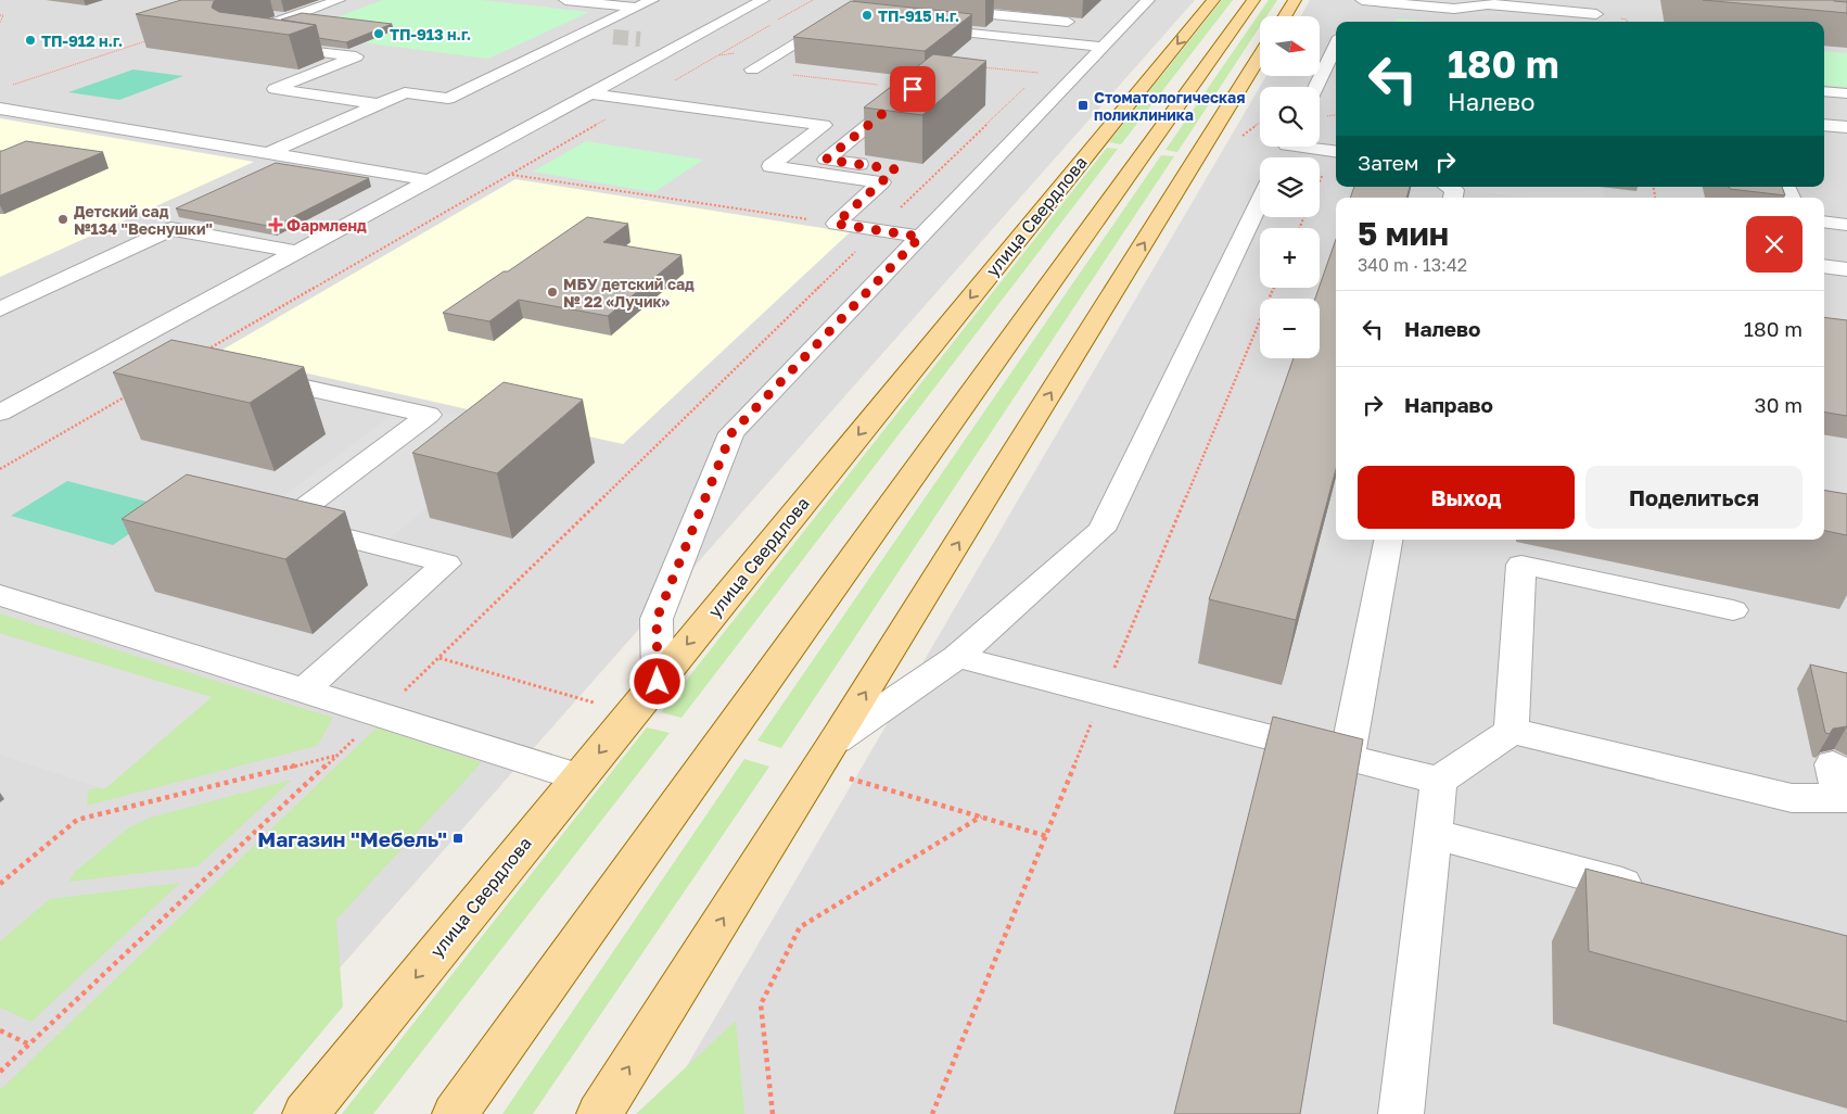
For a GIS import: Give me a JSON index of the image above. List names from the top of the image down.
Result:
{
  "streets": {
    "main road": ["улица Свердлова"]
  },
  "places": {
    "other": [
      "ТП-915 н.г.",
      "ТП-913 н.г.",
      "ТП-912 н.г.",
      "Детский сад №134 \"Веснушки\"",
      "МБУ детский сад № 22 «Лучик»"
    ],
    "transit": ["Стоматологическая поликлиника", "Магазин \"Мебель\""],
    "health": ["Фармленд"]
  },
  "north": "right",
  "page": {
    "map_buttons": ["+", "−"],
    "turn": ["180 m", "Налево"],
    "then": "Затем",
    "heading": ["5 мин", "340 m · 13:42"],
    "list": [
      {
        "name": "Налево",
        "value": "180 m"
      },
      {
        "name": "Направо",
        "value": "30 m"
      }
    ],
    "buttons": ["Выход", "Поделиться"]
  }
}
